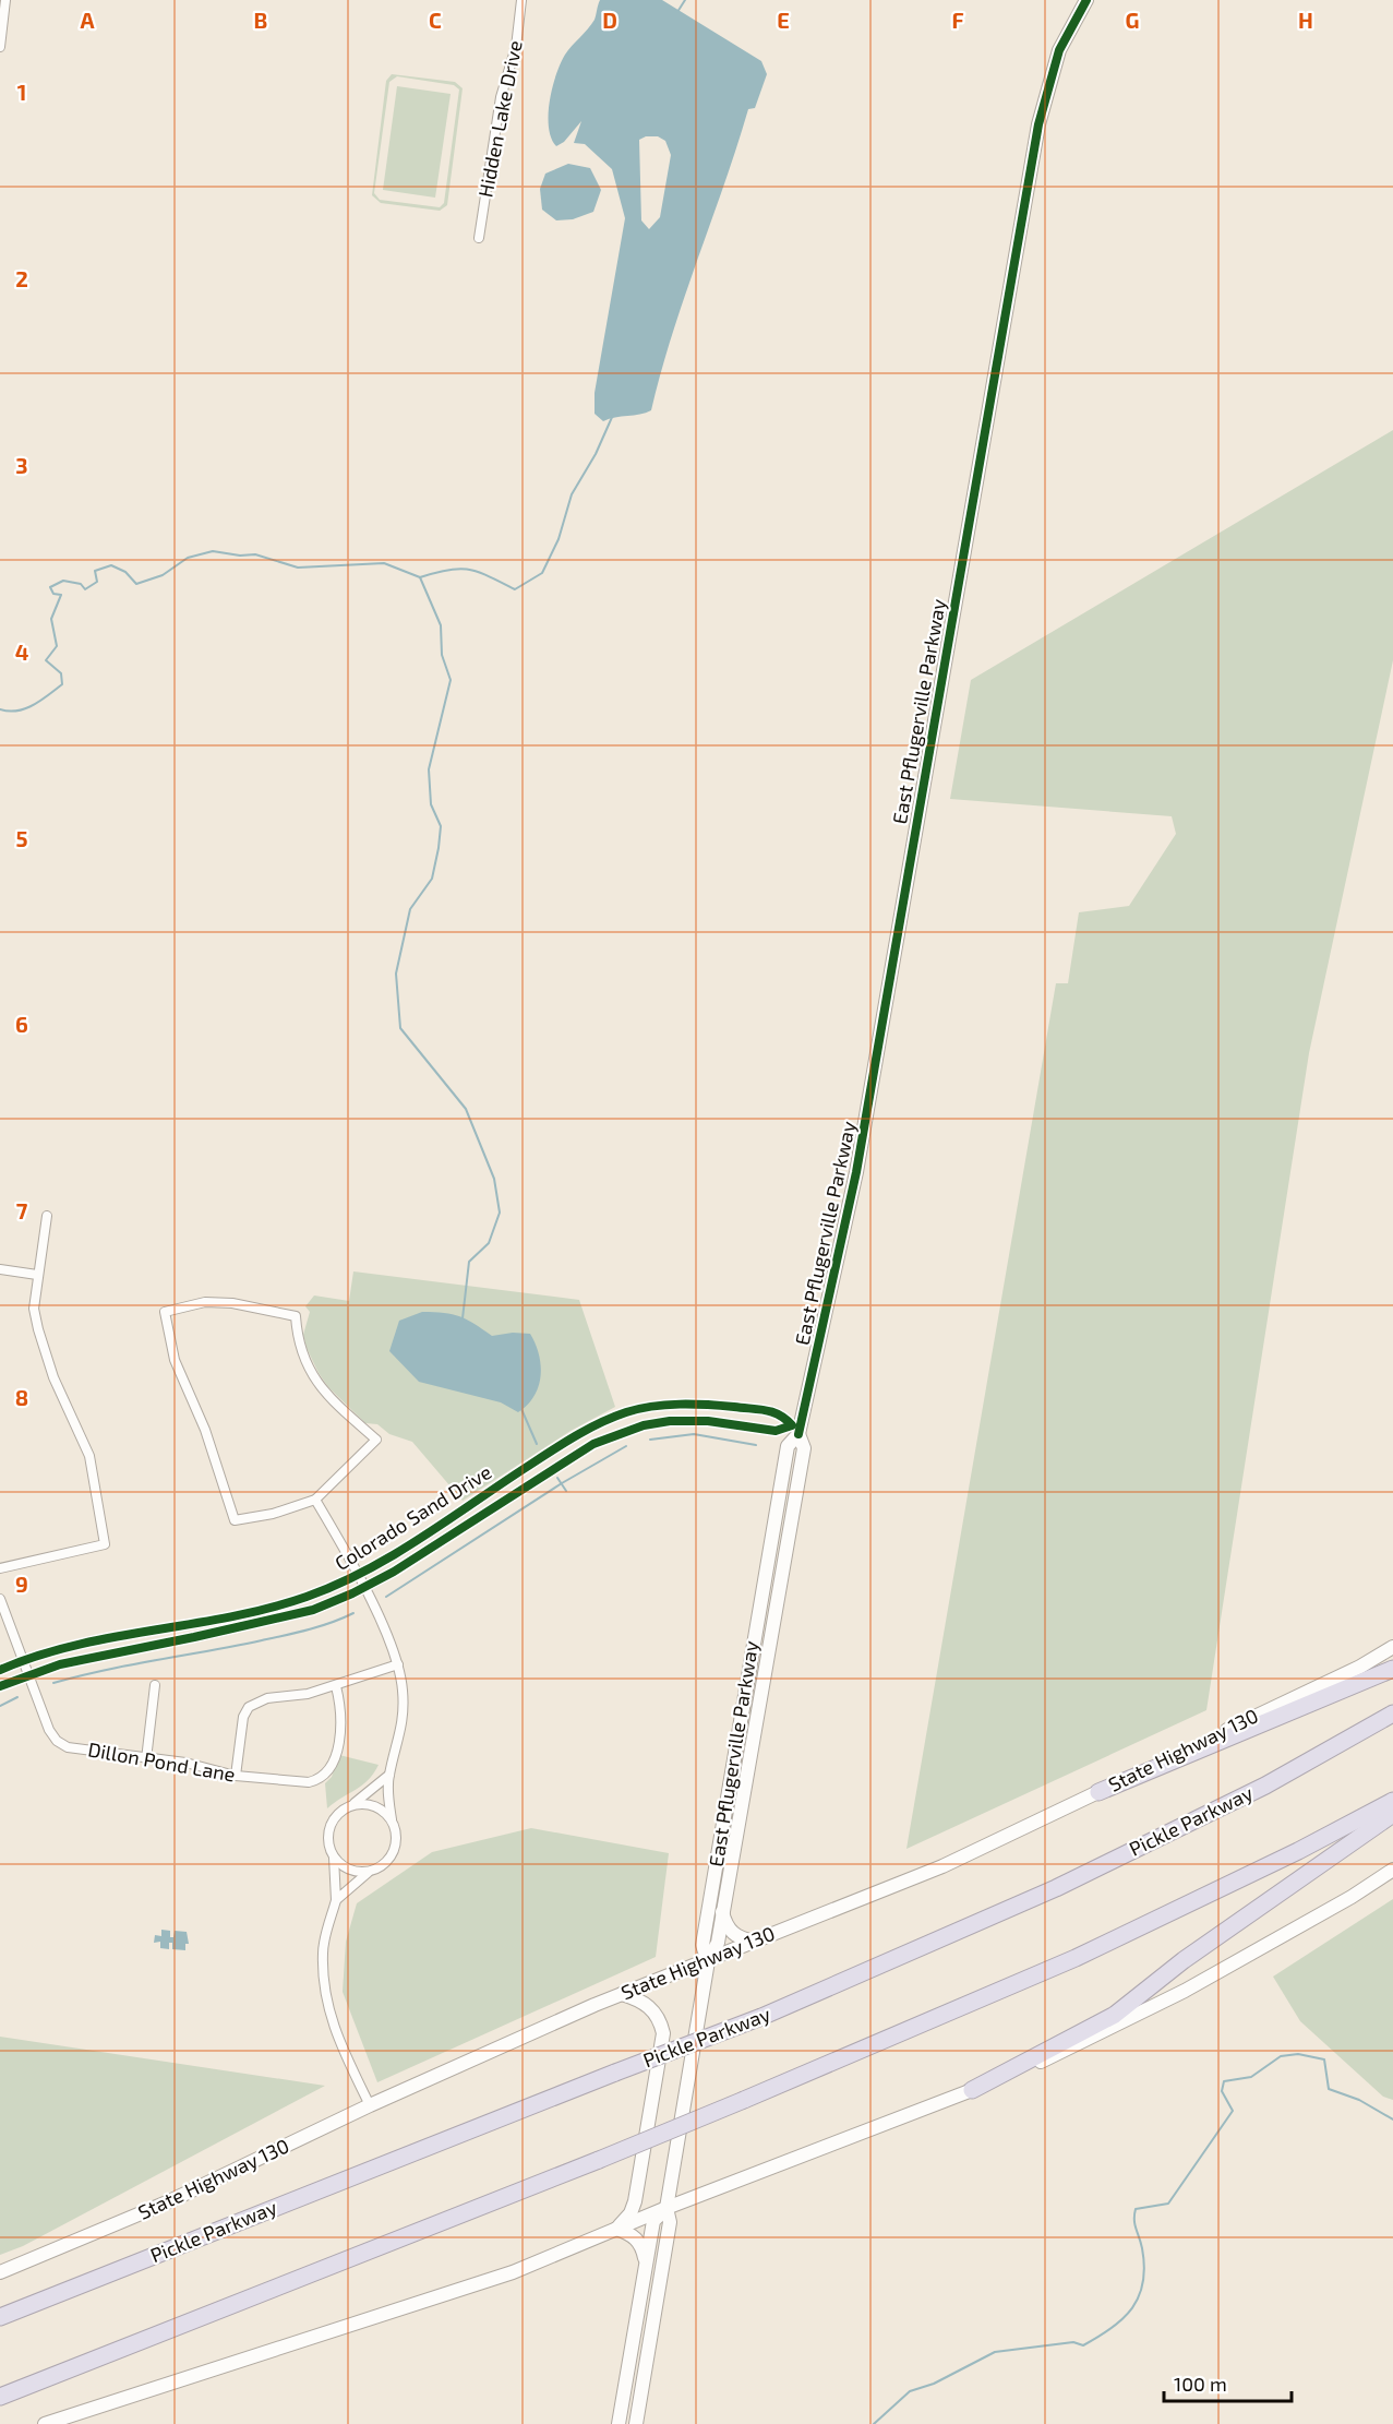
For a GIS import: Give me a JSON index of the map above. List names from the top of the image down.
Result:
{
  "streets": {
    "highway": ["Pickle Parkway"],
    "main road": ["East Pflugerville Parkway", "State Highway 130"],
    "street": ["Hidden Lake Drive", "Colorado Sand Drive", "Dillon Pond Lane"]
  },
  "crossings": [
    ["East Pflugerville Parkway", "Colorado Sand Drive"],
    ["East Pflugerville Parkway", "State Highway 130"],
    ["Colorado Sand Drive", "Dillon Pond Lane"]
  ],
  "scale_bar": "100 m",
  "grid": {
    "columns": [
      "A",
      "B",
      "C",
      "D",
      "E",
      "F",
      "G",
      "H"
    ],
    "rows": [
      "1",
      "2",
      "3",
      "4",
      "5",
      "6",
      "7",
      "8",
      "9"
    ]
  }
}
